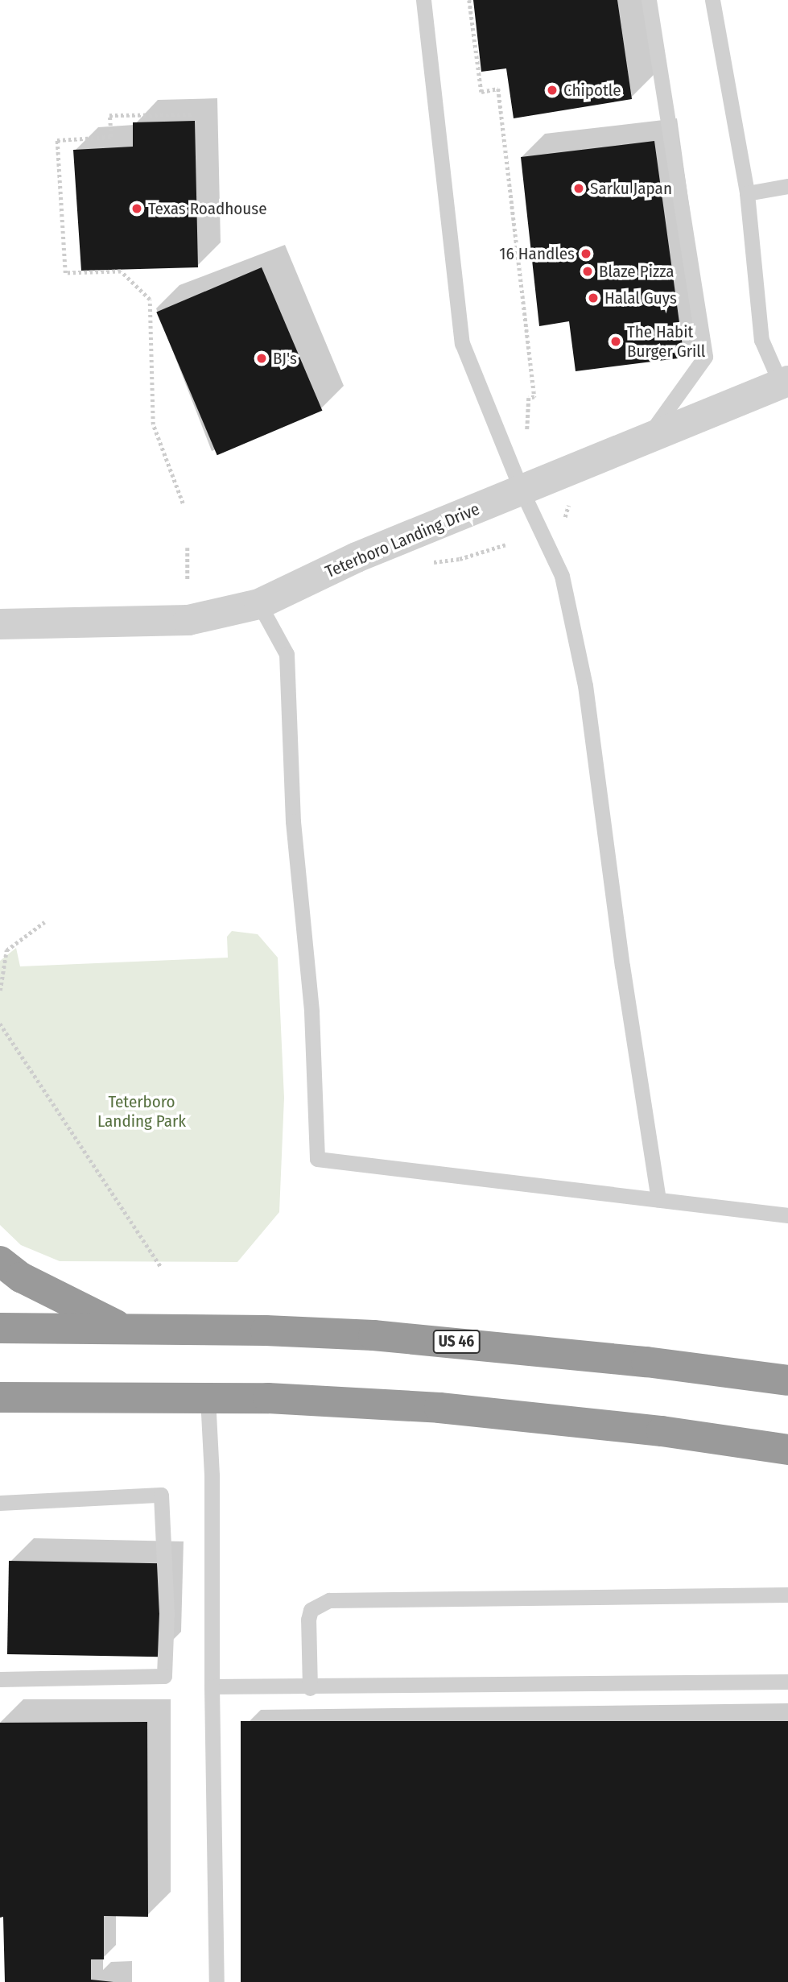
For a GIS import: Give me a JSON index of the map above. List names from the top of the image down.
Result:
{
  "streets": {
    "highway": ["US 46"],
    "street": ["Teterboro Landing Drive"]
  },
  "parks": ["Teterboro Landing Park"],
  "places": [
    "Chipotle",
    "Sarku Japan",
    "Texas Roadhouse",
    "16 Handles",
    "Blaze Pizza",
    "Halal Guys",
    "The Habit Burger Grill",
    "BJ's"
  ]
}
